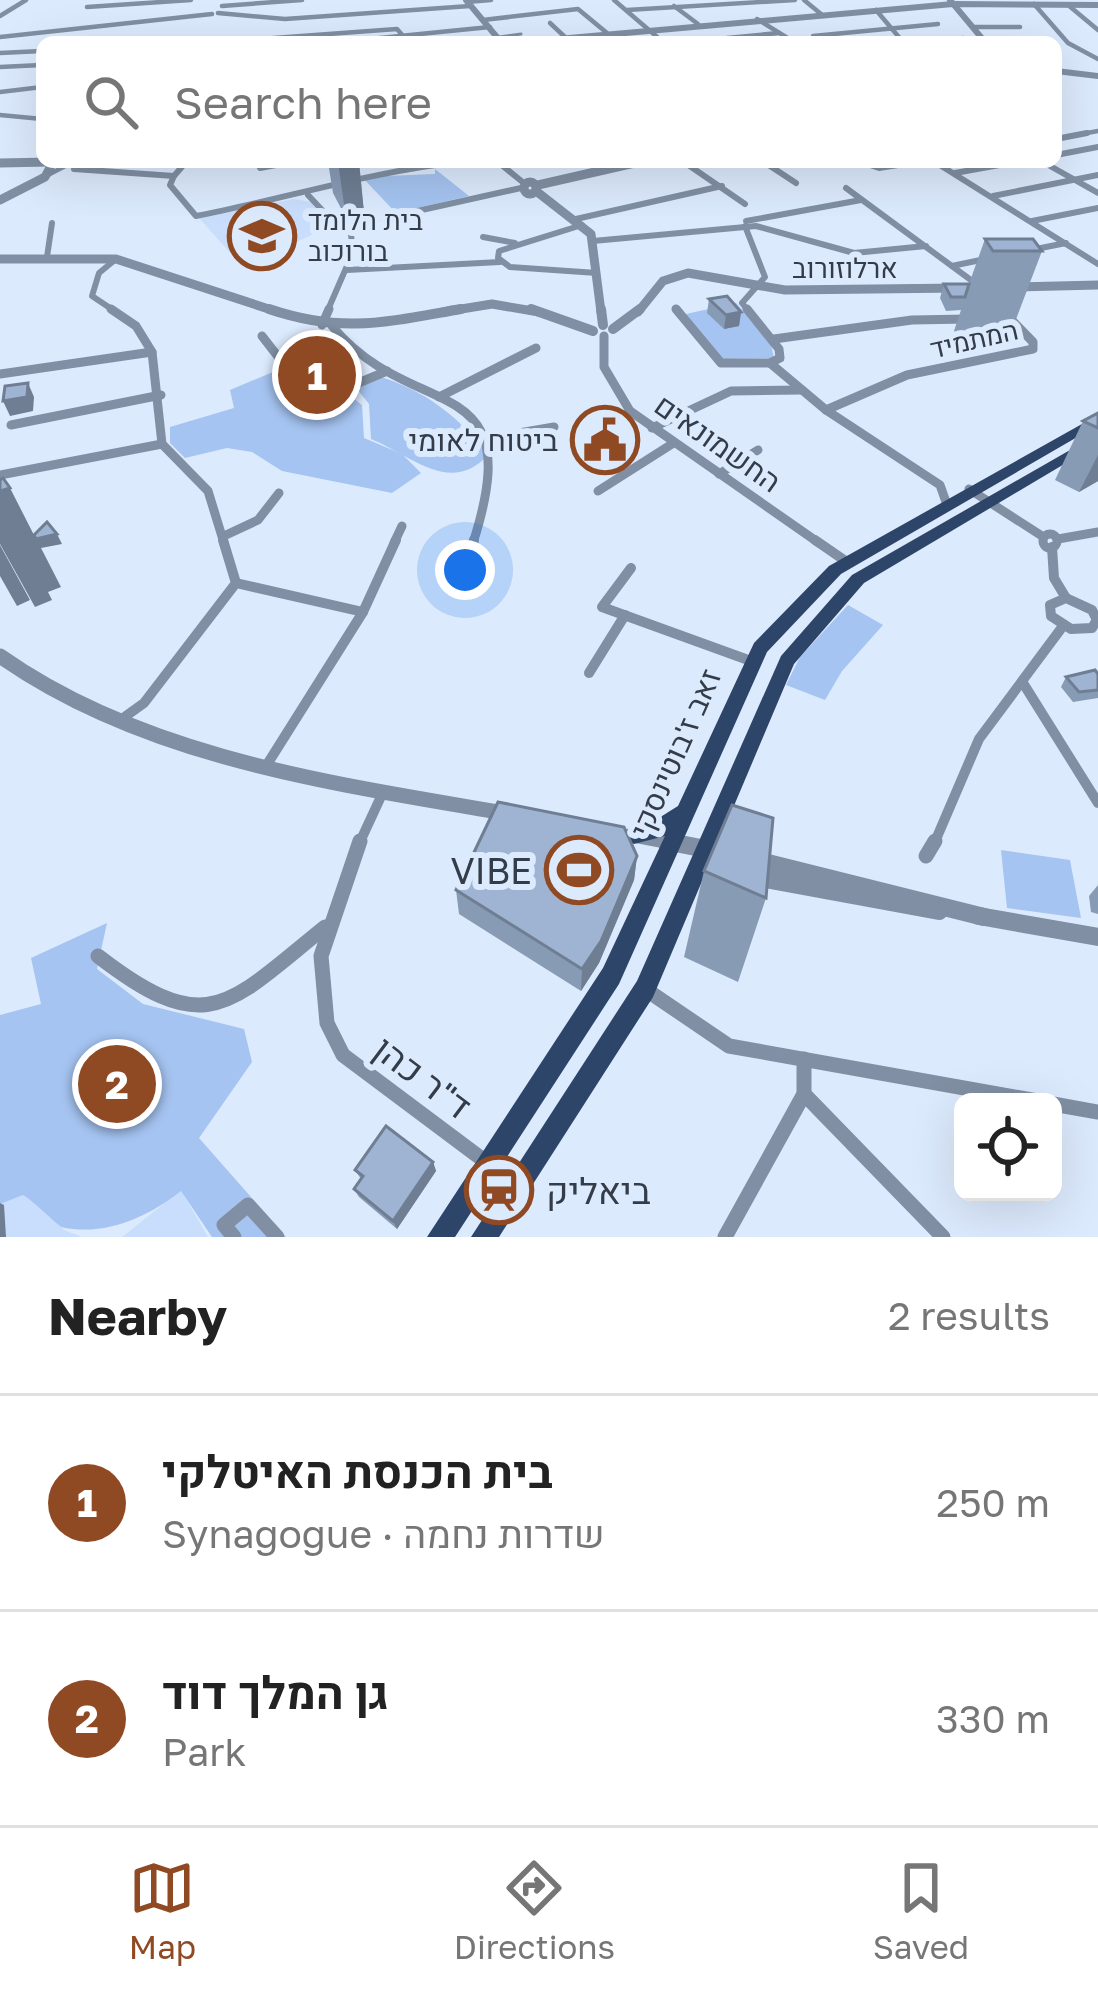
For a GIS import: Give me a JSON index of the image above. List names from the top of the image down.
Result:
{
  "streets": {
    "main road": ["זאב ז'בוטינסקי"],
    "street": [
      "ארלוזורוב",
      "המתמיד",
      "החשמונאים",
      "ד\"ר כהן"
    ]
  },
  "crossings": [
    ["ארלוזורוב", "החשמונאים"],
    ["החשמונאים", "זאב ז'בוטינסקי"],
    ["זאב ז'בוטינסקי", "ד\"ר כהן"]
  ],
  "places": {
    "school or university": ["בית הלומד בורוכוב"],
    "public building": ["ביטוח לאומי"],
    "sports": ["VIBE"],
    "station": ["ביאליק"]
  },
  "page": {
    "search": "Search here",
    "pins": ["1", "2"],
    "heading": ["Nearby", "2 results"],
    "list": [
      {
        "mark": "1",
        "name": "בית הכנסת האיטלקי",
        "note": "Synagogue · שדרות נחמה",
        "value": "250 m"
      },
      {
        "mark": "2",
        "name": "גן המלך דוד",
        "note": "Park",
        "value": "330 m"
      }
    ],
    "nav": ["Map", "Directions", "Saved"]
  }
}
